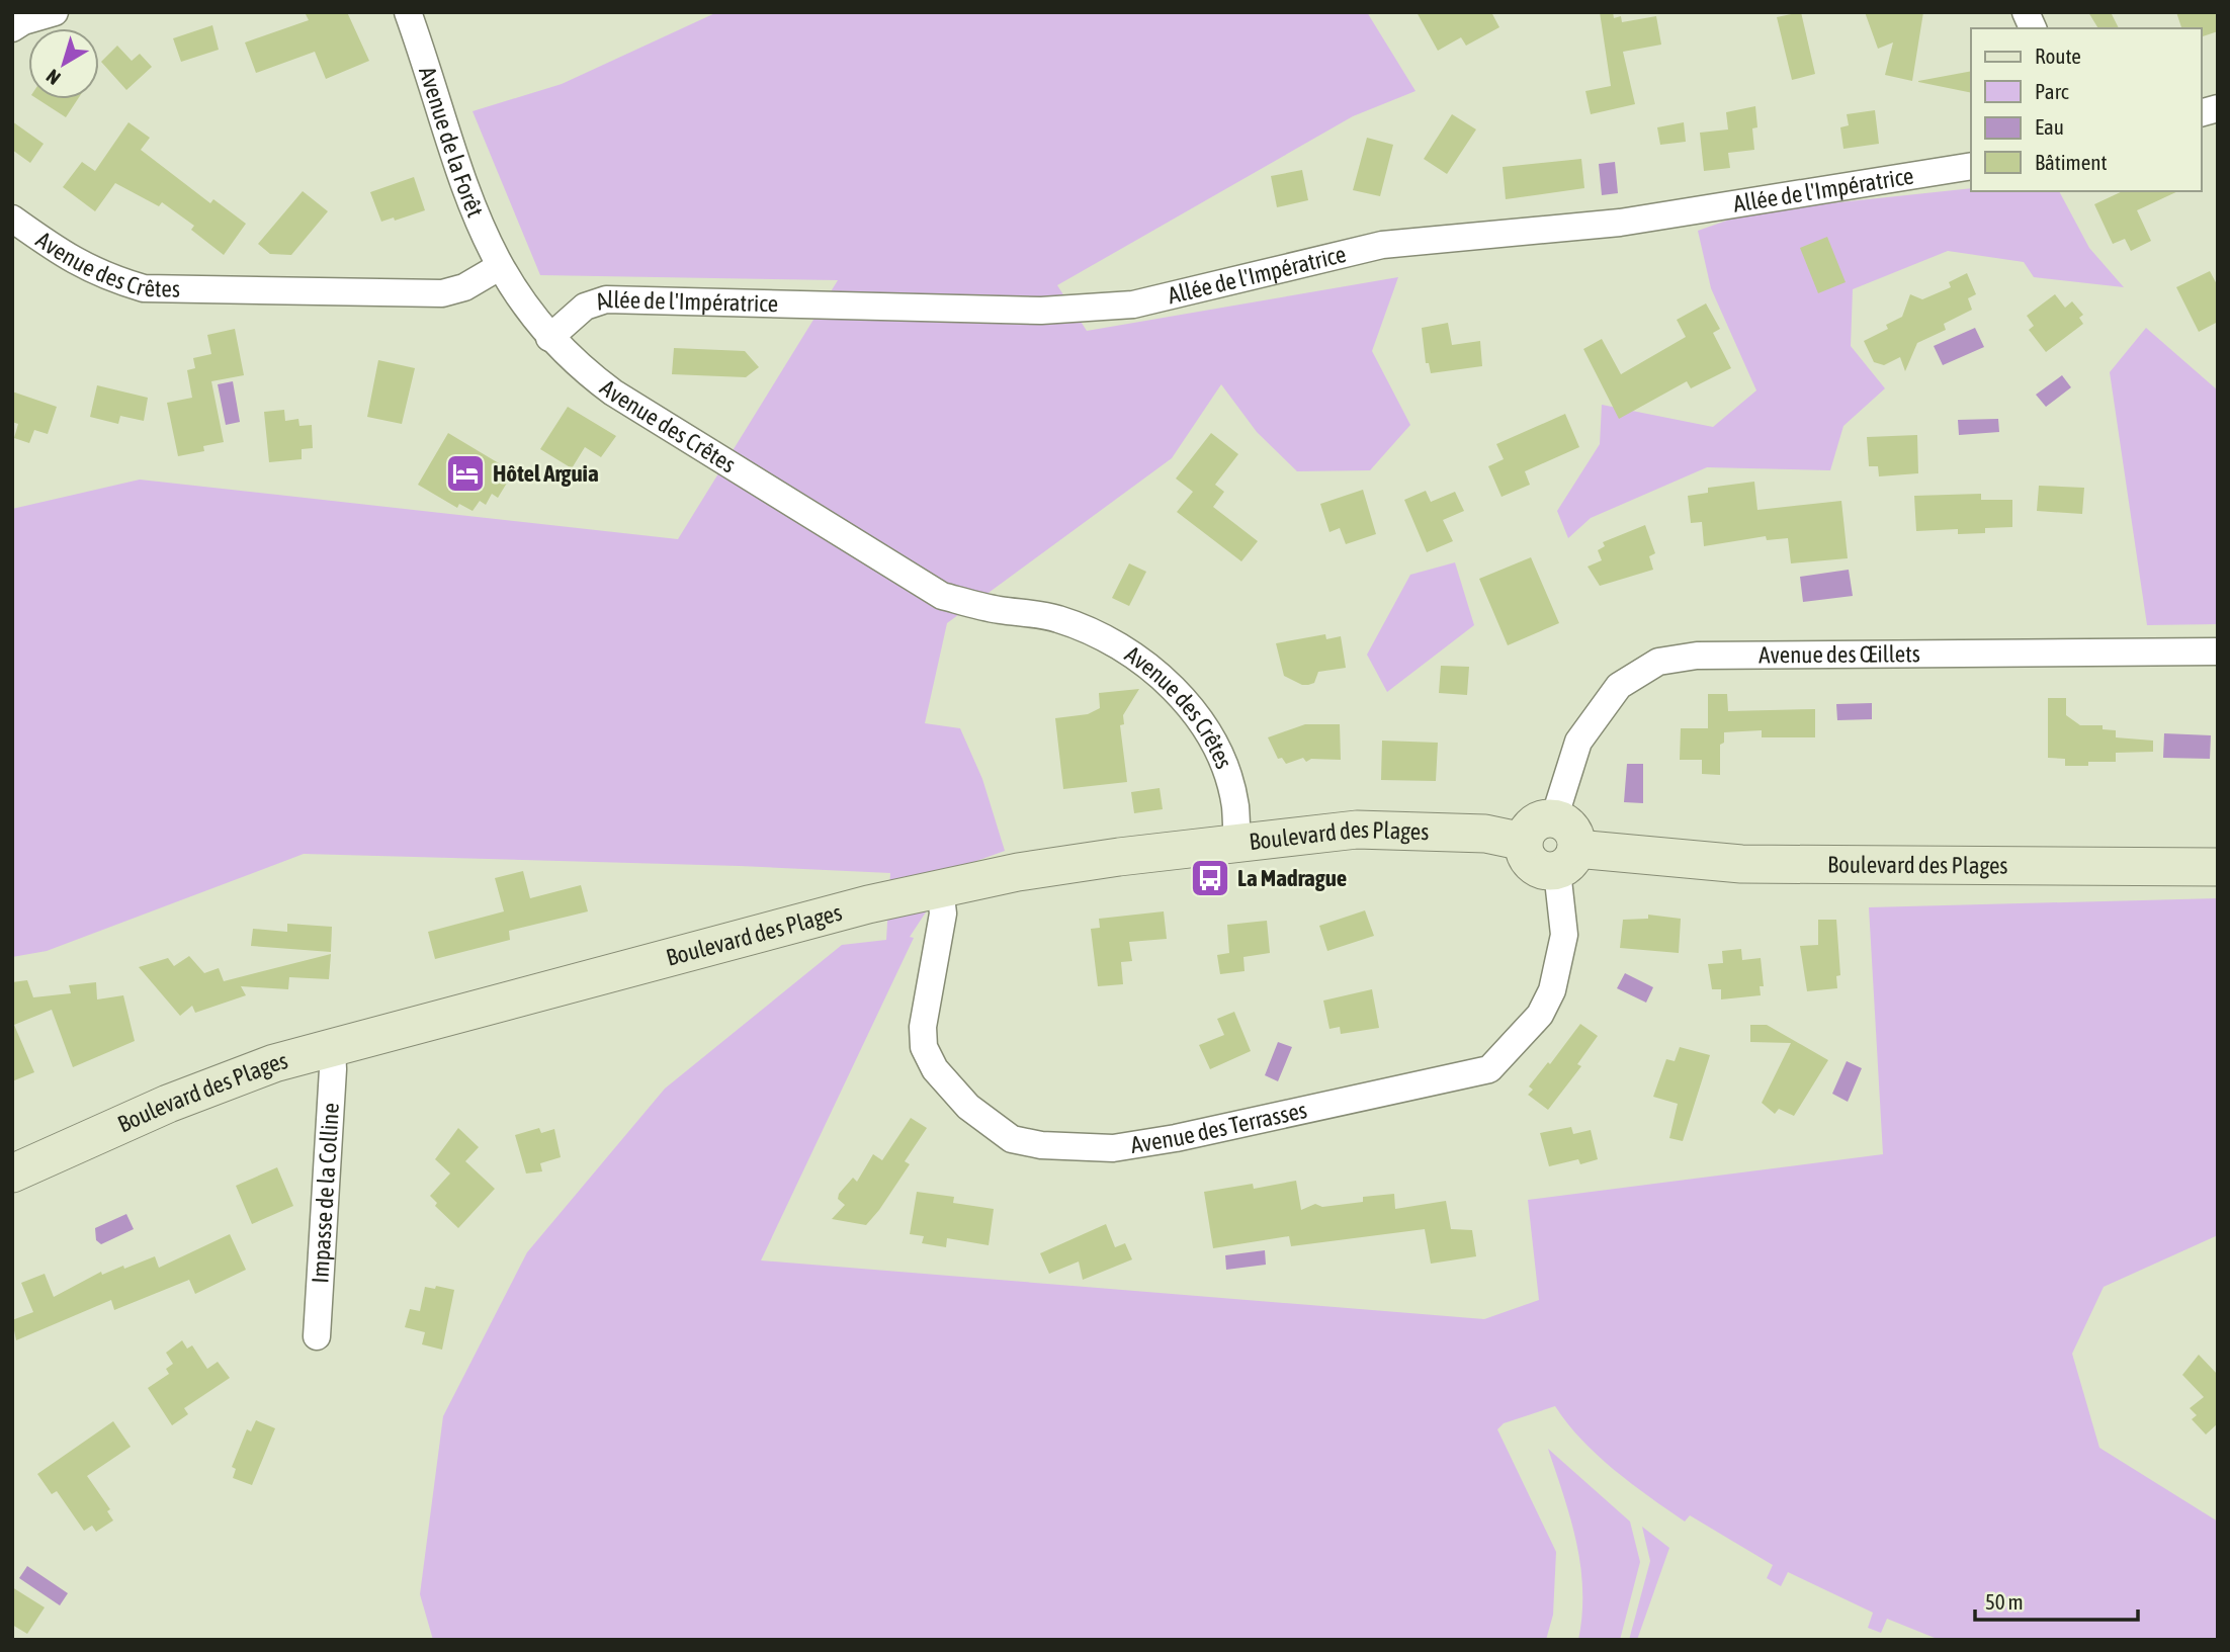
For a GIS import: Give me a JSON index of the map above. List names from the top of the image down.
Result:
{
  "streets": {
    "main road": ["Boulevard des Plages"],
    "street": [
      "Avenue de la Forêt",
      "Allée de l'Impératrice",
      "Avenue des Crêtes",
      "Avenue des Œillets",
      "Avenue des Terrasses",
      "Impasse de la Colline"
    ]
  },
  "crossings": [
    ["Avenue de la Forêt", "Avenue des Crêtes"],
    ["Allée de l'Impératrice", "Avenue des Crêtes"],
    ["Avenue des Crêtes", "Boulevard des Plages"],
    ["Avenue des Œillets", "Boulevard des Plages"],
    ["Avenue des Œillets", "Avenue des Terrasses"],
    ["Boulevard des Plages", "Avenue des Terrasses"],
    ["Boulevard des Plages", "Impasse de la Colline"]
  ],
  "places": {
    "hotel": ["Hôtel Arguia"],
    "bus stop": ["La Madrague"]
  },
  "legend": [
    "Route",
    "Parc",
    "Eau",
    "Bâtiment"
  ],
  "scale_bar": "50 m",
  "north": "bottom left"
}
